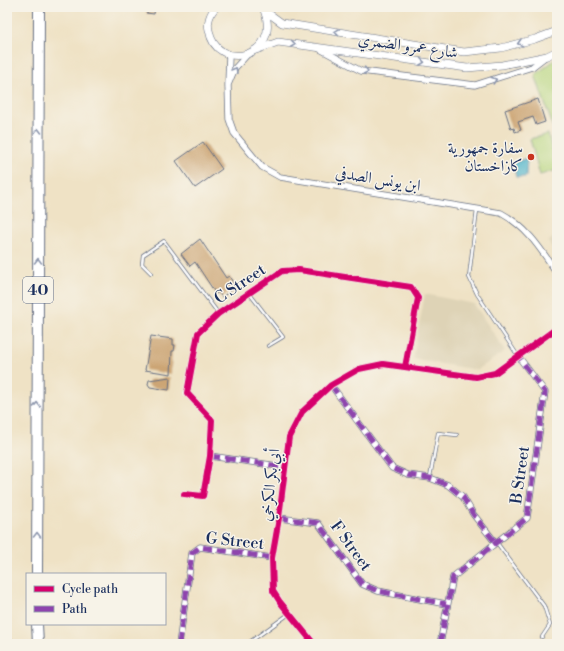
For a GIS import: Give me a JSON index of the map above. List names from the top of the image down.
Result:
{
  "streets": {
    "highway": ["40"],
    "street": [
      "شارع عمرو الضمري",
      "ابن يونس الصدفي",
      "C Street",
      "B Street",
      "أبي بكر الكرخي",
      "G Street",
      "F Street"
    ]
  },
  "crossings": [
    ["C Street", "أبي بكر الكرخي"],
    ["B Street", "أبي بكر الكرخي"],
    ["B Street", "F Street"],
    ["أبي بكر الكرخي", "G Street"],
    ["أبي بكر الكرخي", "F Street"]
  ],
  "places": ["سفارة جمهورية كازاخستان"],
  "legend": ["Cycle path", "Path"]
}
